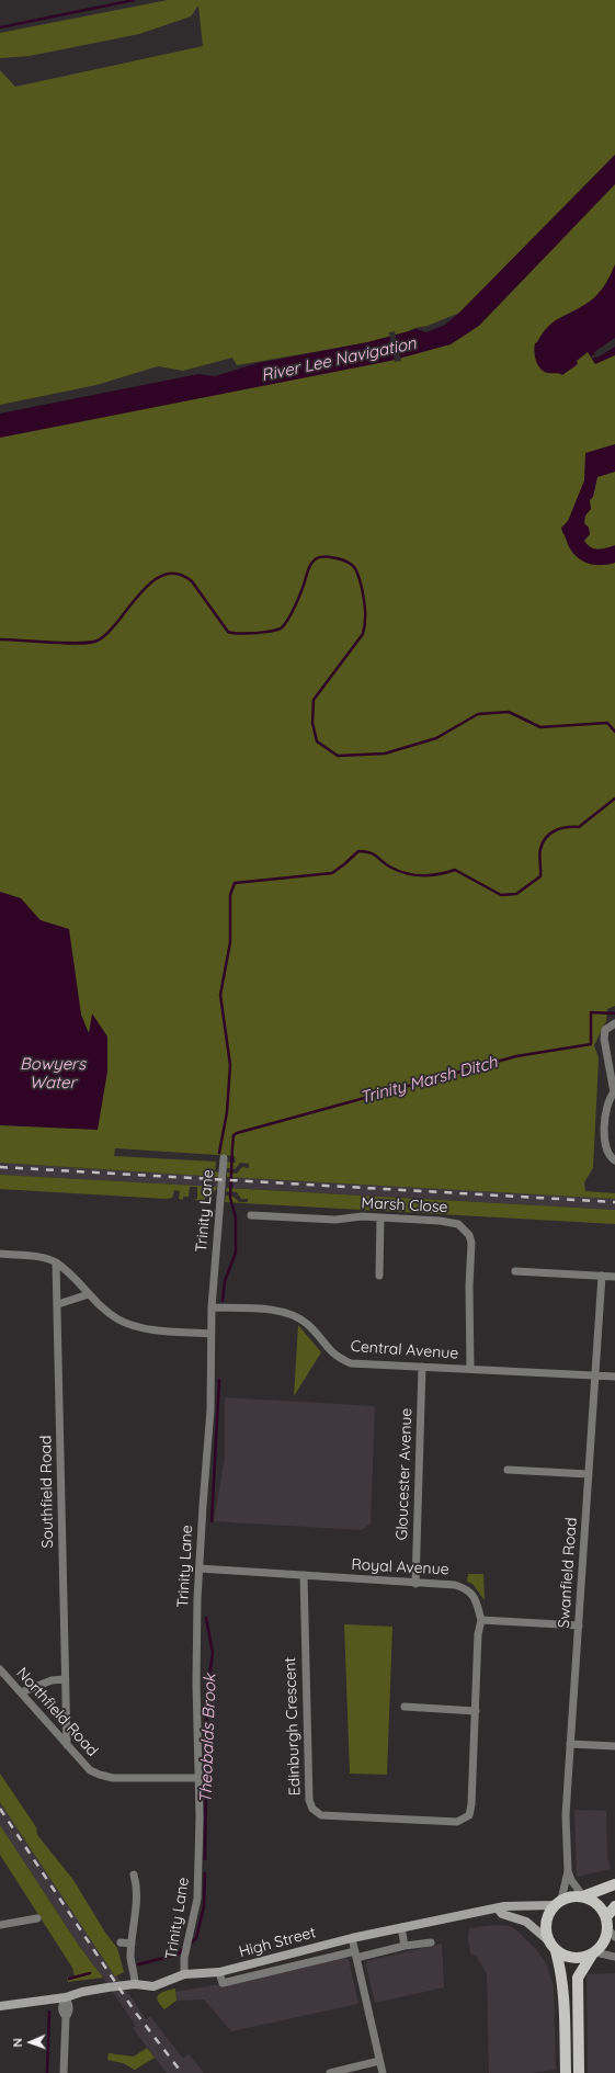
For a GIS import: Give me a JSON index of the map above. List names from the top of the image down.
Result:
{
  "streets": {
    "main road": ["High Street"],
    "street": [
      "Marsh Close",
      "Trinity Lane",
      "Central Avenue",
      "Gloucester Avenue",
      "Southfield Road",
      "Royal Avenue",
      "Swanfield Road",
      "Northfield Road",
      "Edinburgh Crescent"
    ]
  },
  "crossings": [
    ["Marsh Close", "Central Avenue"],
    ["Trinity Lane", "Central Avenue"],
    ["Trinity Lane", "Royal Avenue"],
    ["Trinity Lane", "Northfield Road"],
    ["Trinity Lane", "High Street"],
    ["Central Avenue", "Gloucester Avenue"],
    ["Central Avenue", "Swanfield Road"],
    ["Gloucester Avenue", "Royal Avenue"],
    ["Southfield Road", "Northfield Road"],
    ["Royal Avenue", "Edinburgh Crescent"],
    ["Swanfield Road", "High Street"]
  ],
  "water": [
    "River Lee Navigation",
    "Bowyers Water",
    "Trinity Marsh Ditch",
    "Theobalds Brook"
  ],
  "north": "left"
}
